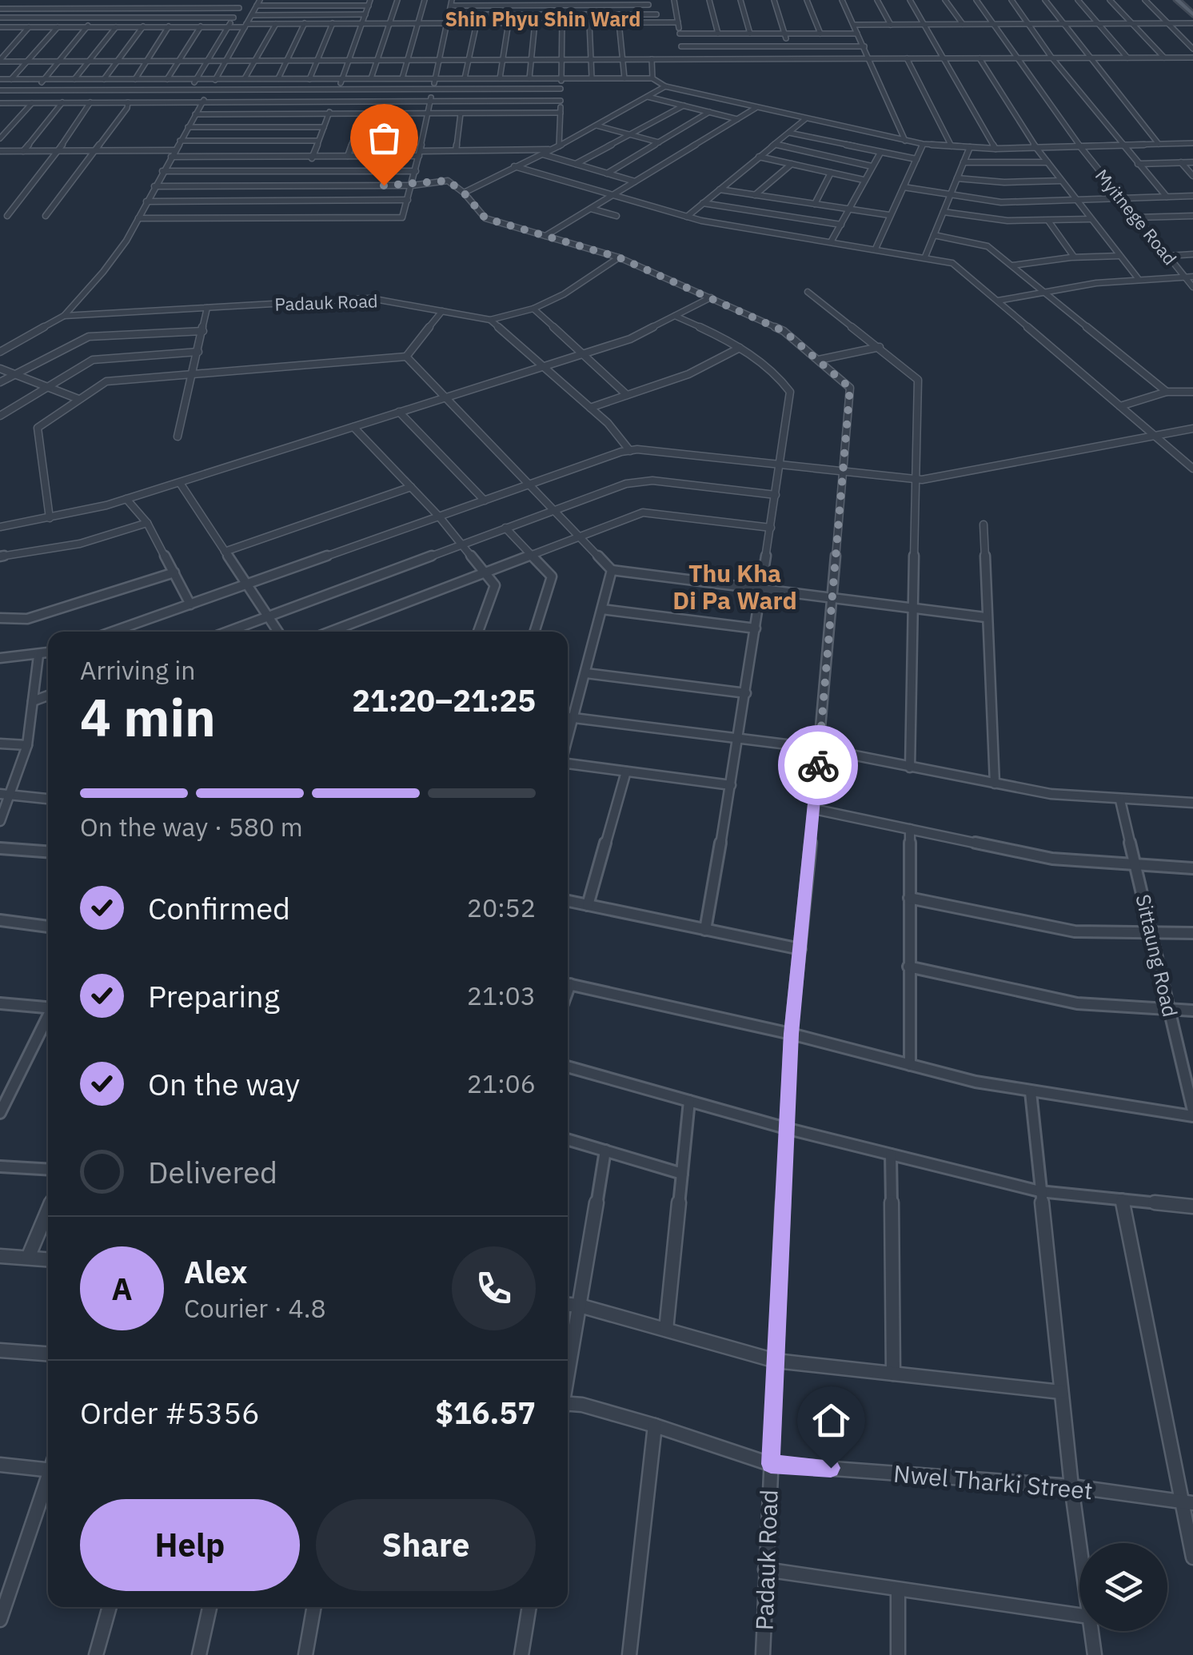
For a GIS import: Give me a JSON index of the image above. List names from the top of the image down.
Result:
{
  "streets": {
    "street": [
      "Myitnege Road",
      "Padauk Road",
      "Sittaung Road",
      "Nwel Tharki Street"
    ]
  },
  "crossings": [
    ["Padauk Road", "Nwel Tharki Street"]
  ],
  "districts": ["Shin Phyu Shin Ward", "Thu Kha Di Pa Ward"],
  "page": {
    "heading": ["4 min", "Arriving in", "21:20–21:25"],
    "panel": [
      "Alex",
      "Courier · 4.8",
      "Order #5356",
      "$16.57"
    ],
    "bar": "On the way · 580 m",
    "list": [
      ["Confirmed", "20:52"],
      ["Preparing", "21:03"],
      ["On the way", "21:06"],
      "Delivered"
    ],
    "round": "A",
    "buttons": ["Help", "Share"]
  }
}
